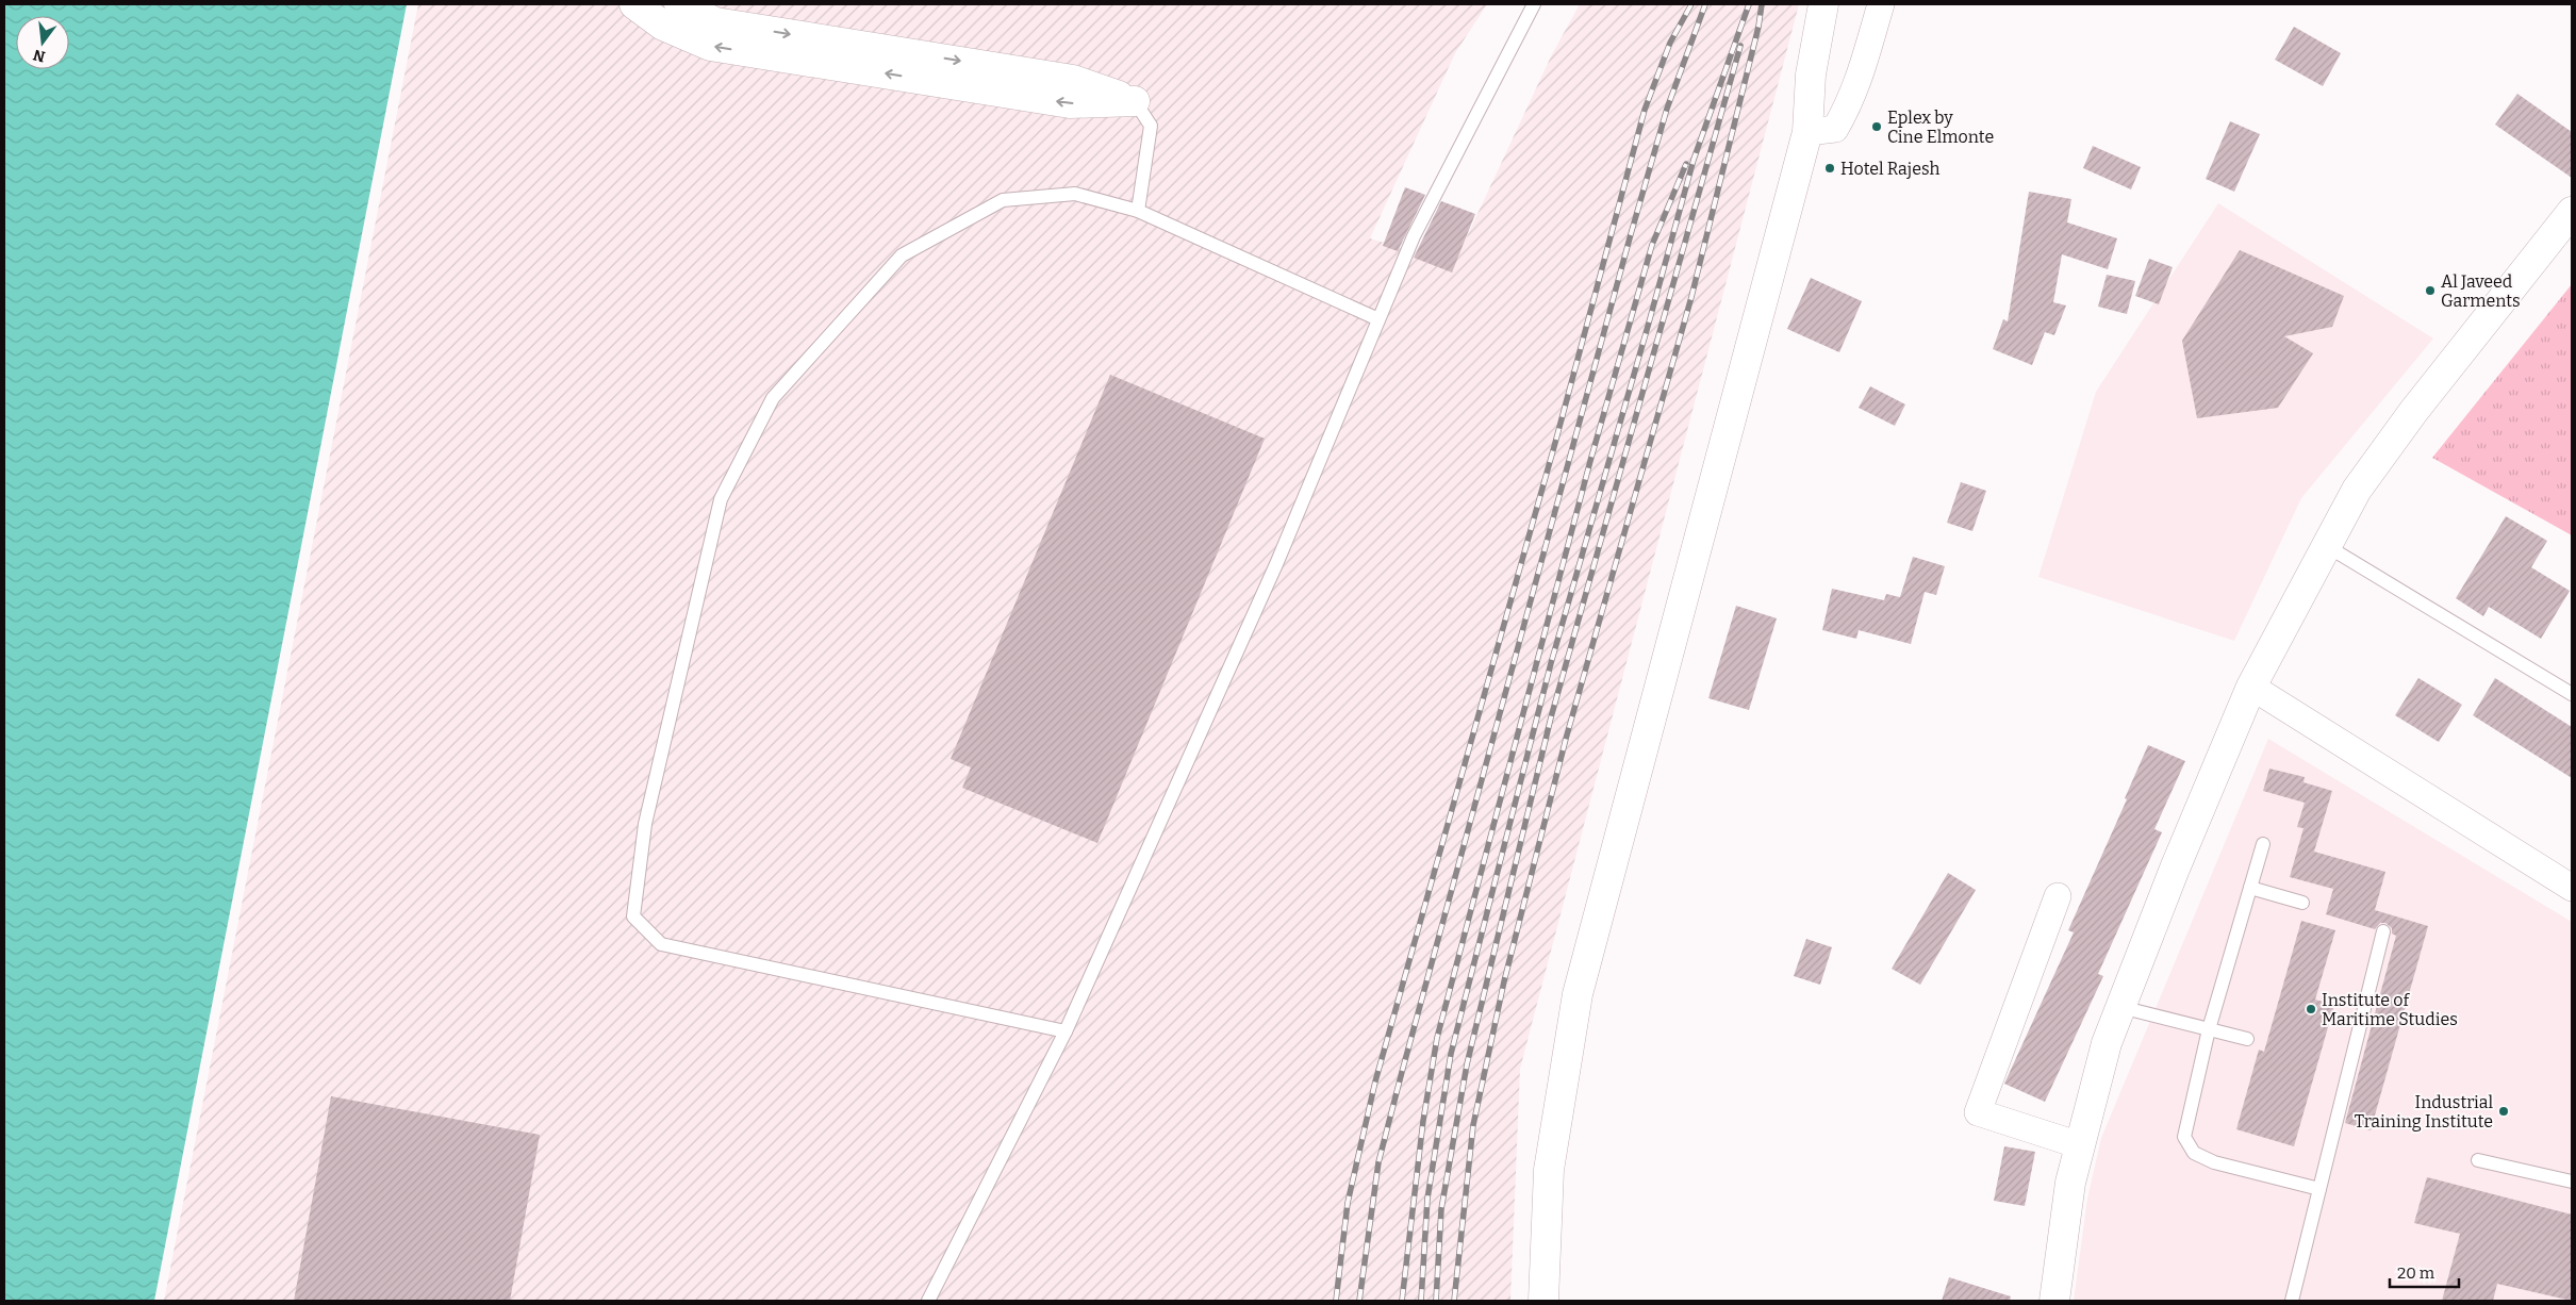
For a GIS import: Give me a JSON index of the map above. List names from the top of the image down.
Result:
{
  "places": [
    "Eplex by Cine Elmonte",
    "Hotel Rajesh",
    "Al Javeed Garments",
    "Institute of Maritime Studies",
    "Industrial Training Institute"
  ],
  "scale_bar": "20 m",
  "north": "bottom"
}
